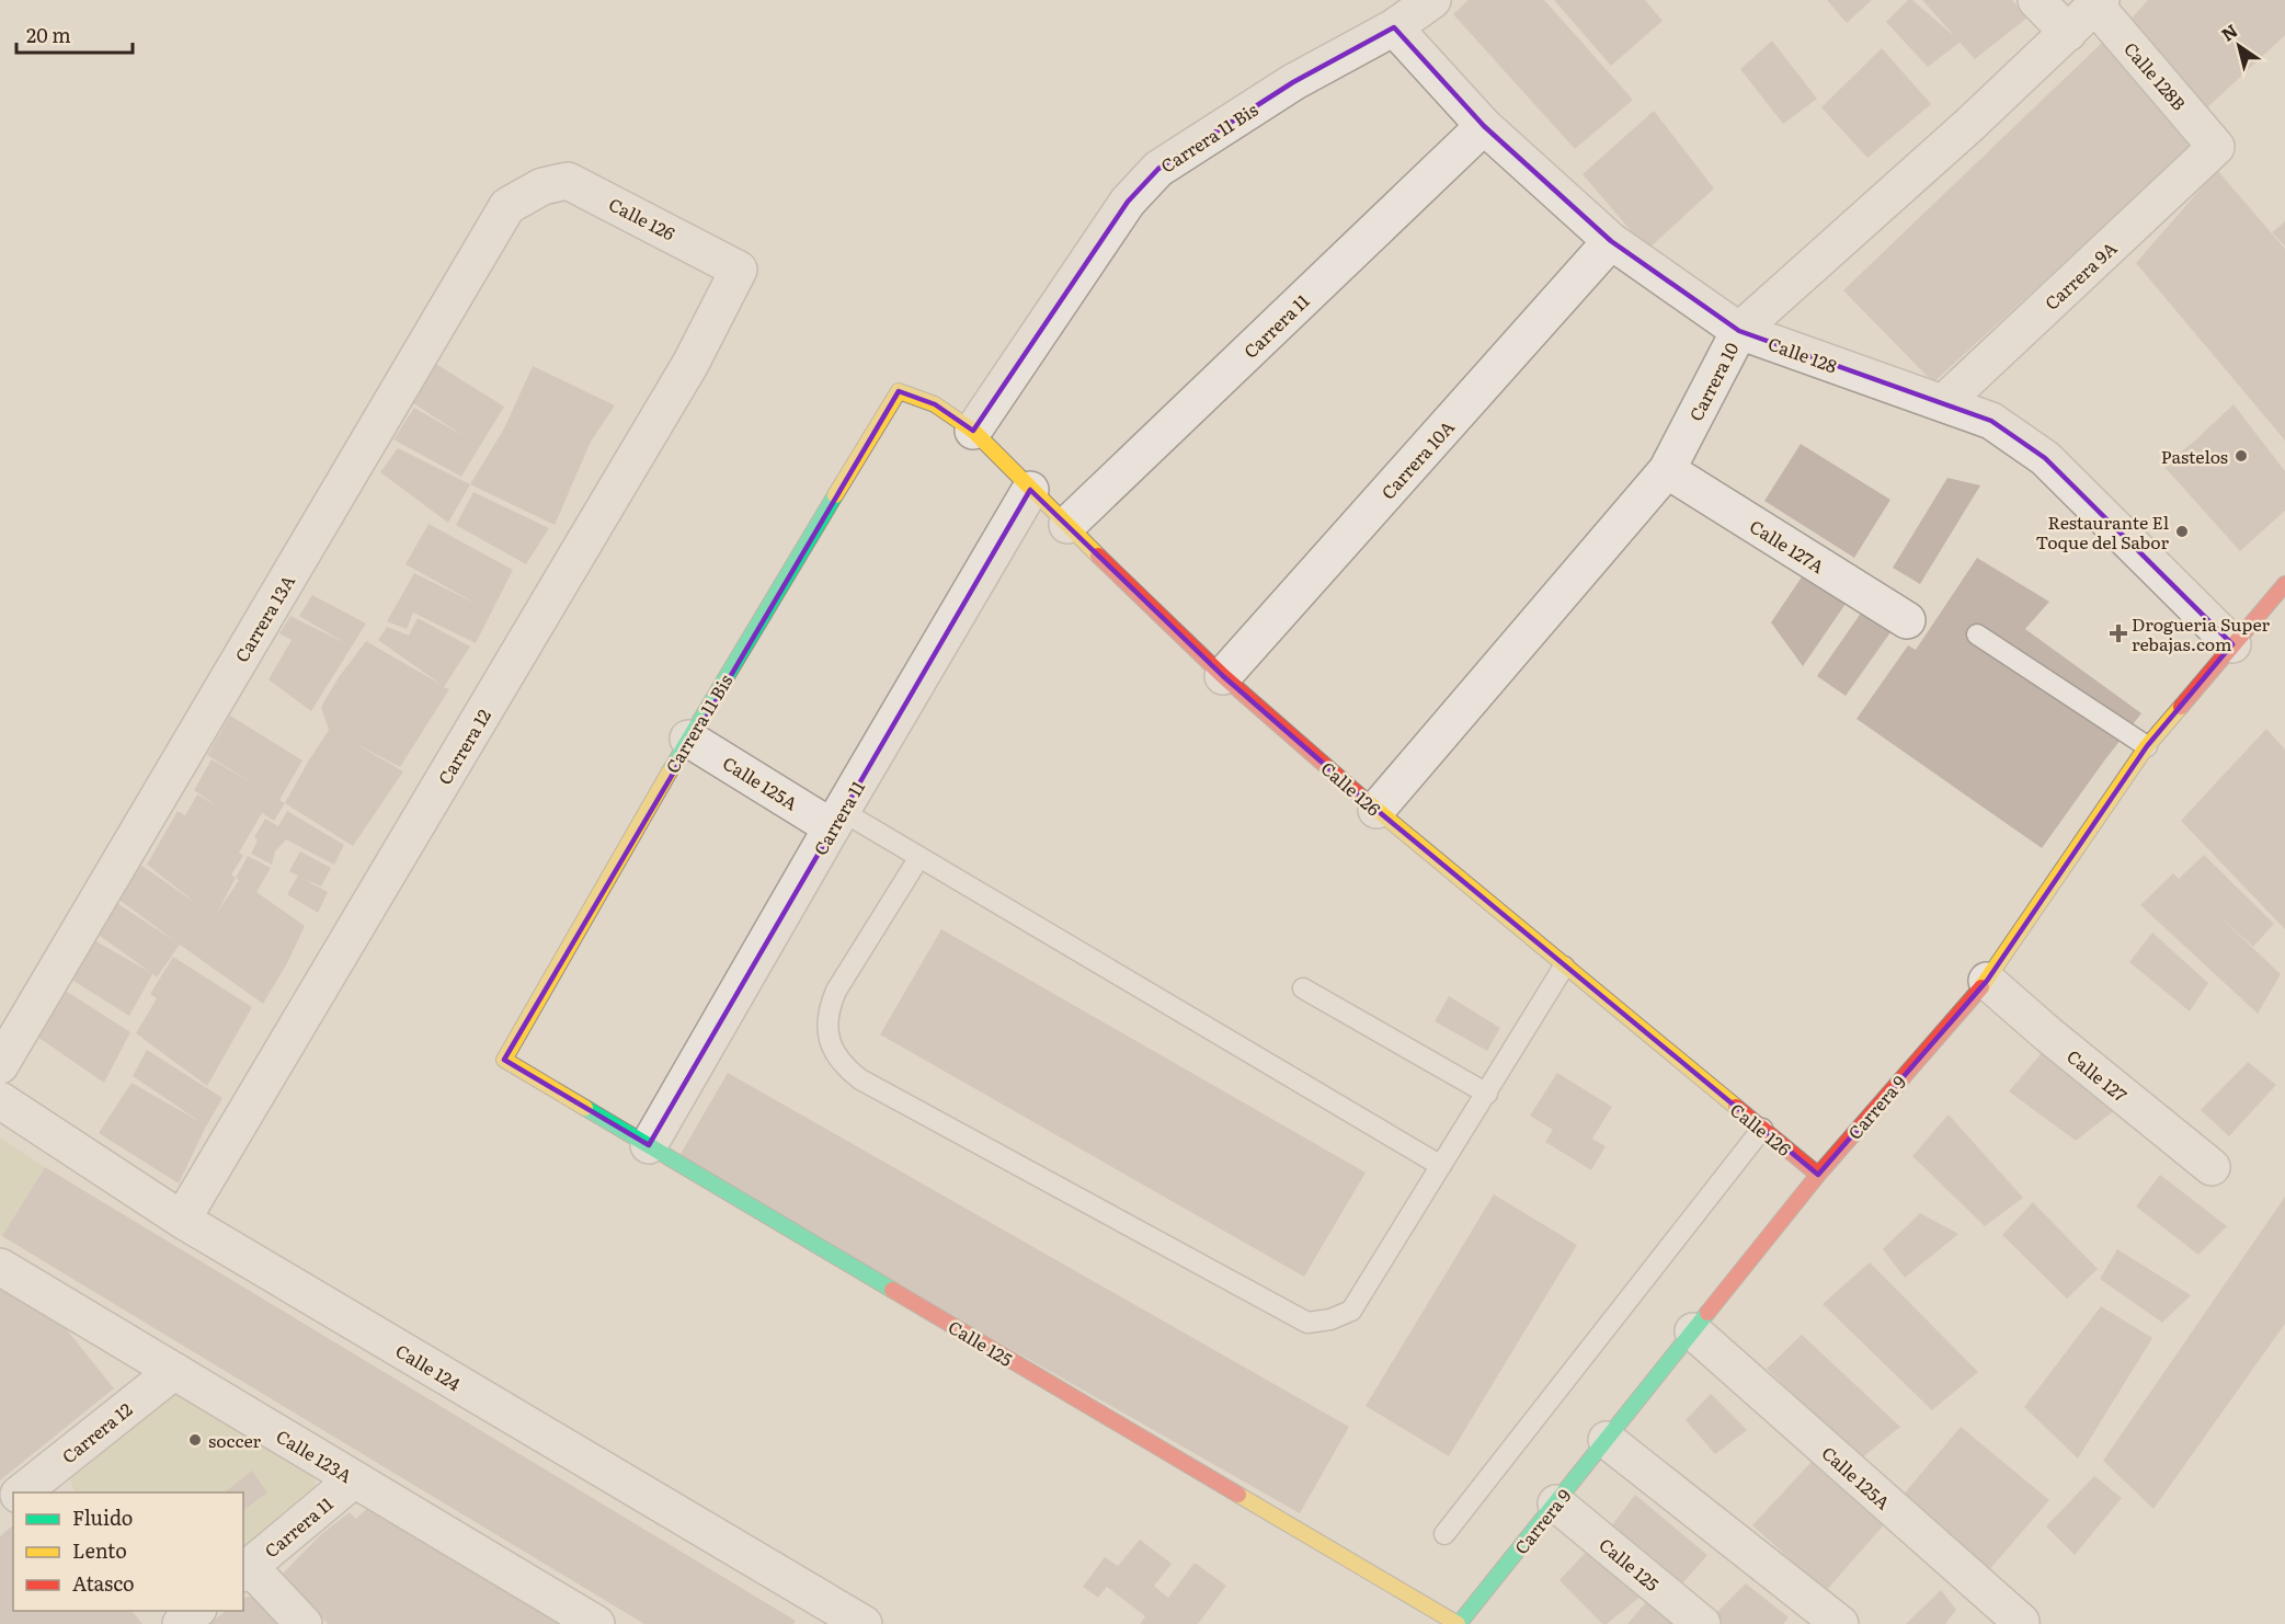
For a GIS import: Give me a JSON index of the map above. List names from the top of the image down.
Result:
{
  "streets": {
    "street": [
      "Calle 128B",
      "Carrera 11 Bis",
      "Calle 126",
      "Carrera 9A",
      "Carrera 11",
      "Calle 128",
      "Carrera 10",
      "Carrera 10A",
      "Calle 127A",
      "Carrera 13A",
      "Carrera 12",
      "Calle 125A",
      "Calle 127",
      "Carrera 9",
      "Calle 125",
      "Calle 124",
      "Calle 123A"
    ]
  },
  "crossings": [
    ["Calle 128B", "Carrera 9A"],
    ["Calle 128B", "Carrera 10"],
    ["Carrera 11 Bis", "Calle 126"],
    ["Carrera 11 Bis", "Calle 128"],
    ["Carrera 11 Bis", "Calle 125A"],
    ["Carrera 11 Bis", "Calle 125"],
    ["Calle 126", "Carrera 11"],
    ["Calle 126", "Carrera 10"],
    ["Calle 126", "Carrera 10A"],
    ["Calle 126", "Carrera 13A"],
    ["Calle 126", "Carrera 12"],
    ["Calle 126", "Carrera 9"],
    ["Carrera 9A", "Calle 128"],
    ["Carrera 11", "Calle 128"],
    ["Carrera 11", "Calle 125A"],
    ["Carrera 11", "Calle 125"],
    ["Carrera 11", "Calle 123A"],
    ["Calle 128", "Carrera 10"],
    ["Calle 128", "Carrera 10A"],
    ["Calle 128", "Carrera 9"],
    ["Carrera 10", "Calle 127A"],
    ["Carrera 12", "Calle 124"],
    ["Carrera 12", "Calle 123A"],
    ["Calle 125A", "Carrera 9"],
    ["Calle 127", "Carrera 9"],
    ["Carrera 9", "Calle 125"]
  ],
  "places": {
    "other": ["Pastelos", "Restaurante El Toque del Sabor", "soccer"],
    "health": ["Drogueria Super rebajas.com"]
  },
  "legend": ["Fluido", "Lento", "Atasco"],
  "scale_bar": "20 m",
  "north": "top left"
}
